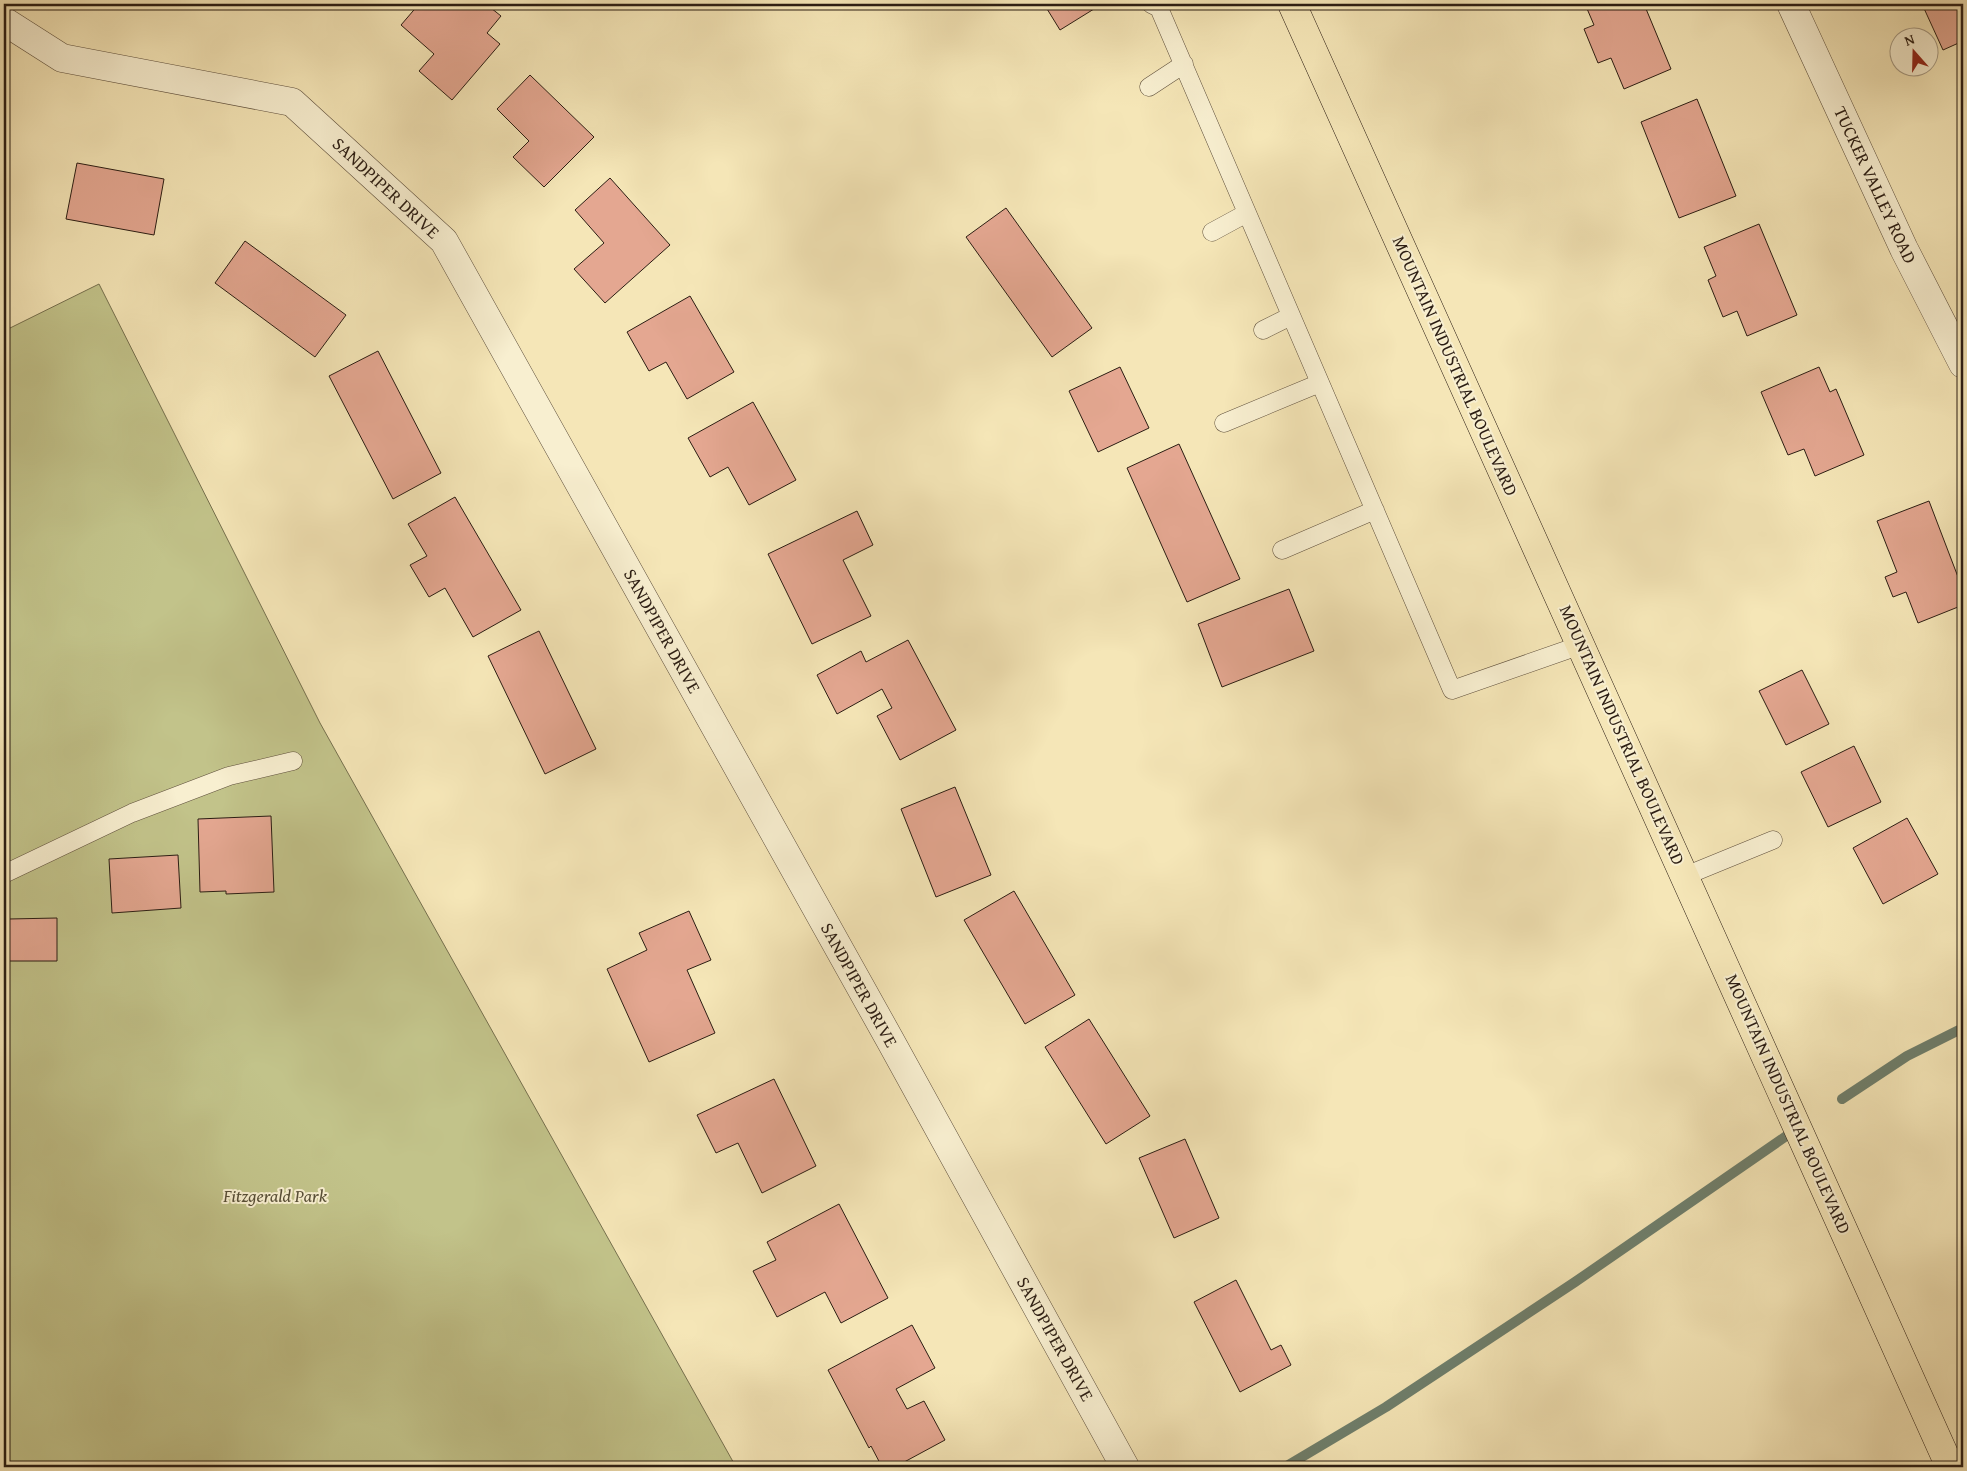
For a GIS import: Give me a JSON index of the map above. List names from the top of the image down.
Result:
{
  "streets": {
    "main road": ["MOUNTAIN INDUSTRIAL BOULEVARD"],
    "street": ["TUCKER VALLEY ROAD", "SANDPIPER DRIVE"]
  },
  "parks": ["Fitzgerald Park"],
  "north": "top"
}
